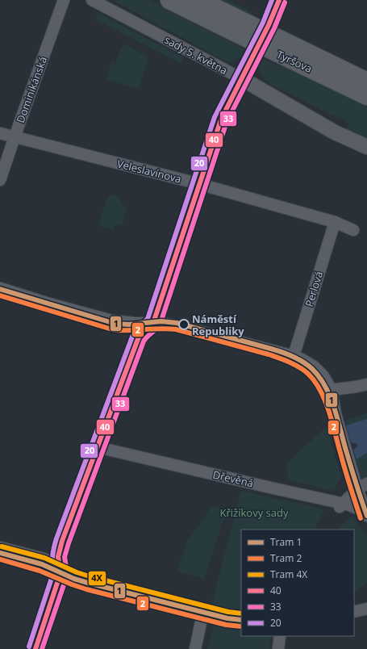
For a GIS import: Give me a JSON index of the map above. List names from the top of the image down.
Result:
{
  "streets": {
    "main road": ["Tyršova"],
    "street": [
      "sady 5. května",
      "Dominikánská",
      "Veleslavínova",
      "Perlová",
      "Dřevěná"
    ]
  },
  "crossings": [
    ["Dominikánská", "Veleslavínova"],
    ["Veleslavínova", "Perlová"]
  ],
  "parks": ["Křižíkovy sady"],
  "places": ["Náměstí Republiky"],
  "lines": [
    "transit line 40",
    "transit line 20",
    "transit line 33",
    "tram line 1",
    "tram line 2",
    "tram line 4X"
  ],
  "legend": [
    "Tram 1",
    "Tram 2",
    "Tram 4X",
    "40",
    "33",
    "20"
  ]
}
